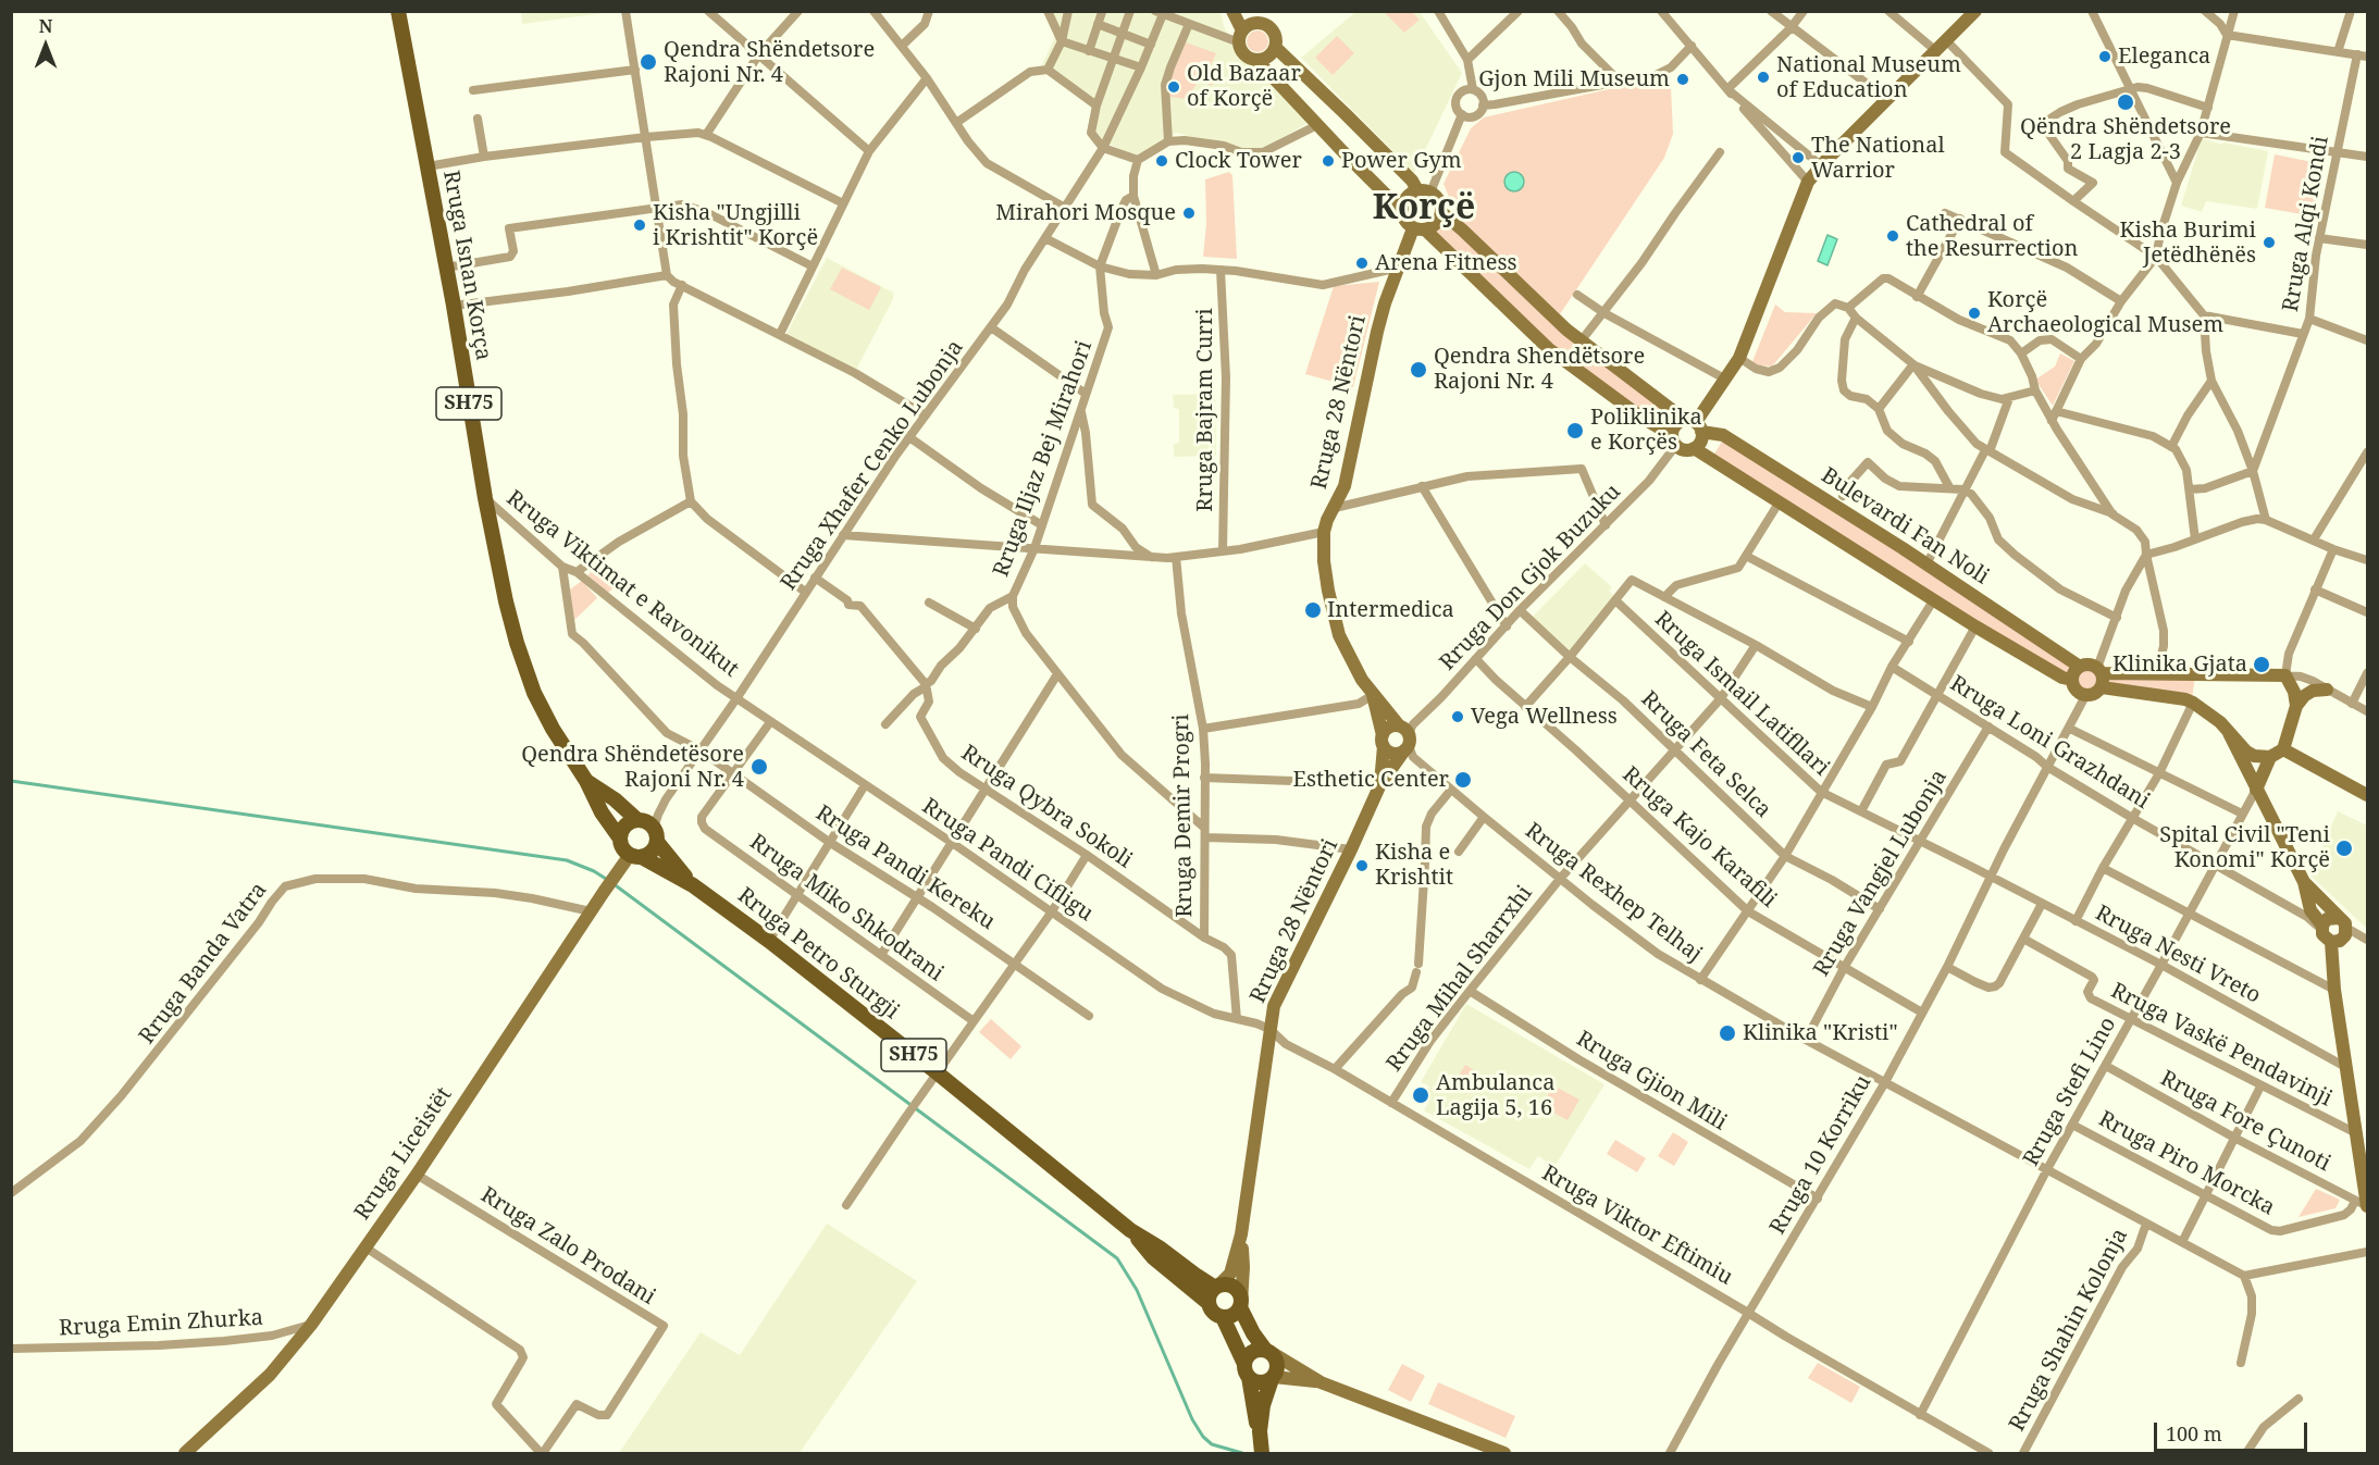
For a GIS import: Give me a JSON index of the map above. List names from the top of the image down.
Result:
{
  "streets": {
    "main road": [
      "Rruga Isnan Korça",
      "Rruga 28 Nëntori",
      "SH75",
      "Bulevardi Fan Noli",
      "Rruga Petro Sturgji",
      "Rruga Liceistët"
    ],
    "street": [
      "Rruga Alqi Kondi",
      "Rruga Bajram Curri",
      "Rruga Iljaz Bej Mirahori",
      "Rruga Xhafer Cenko Lubonja",
      "Rruga Don Gjok Buzuku",
      "Rruga Viktimat e Ravonikut",
      "Rruga Ismail Latifllari",
      "Rruga Loni Grazhdani",
      "Rruga Feta Selca",
      "Rruga Qybra Sokoli",
      "Rruga Demir Progri",
      "Rruga Kajo Karafili",
      "Rruga Pandi Cifligu",
      "Rruga Pandi Kereku",
      "Rruga Vangjel Lubonja",
      "Rruga Rexhep Telhaj",
      "Rruga Miko Shkodrani",
      "Rruga Nesti Vreto",
      "Rruga Banda Vatra",
      "Rruga Mihal Sharrxhi",
      "Rruga Vaskë Pendavinji",
      "Rruga Gjion Mili",
      "Rruga Stefi Lino",
      "Rruga Fore Çunoti",
      "Rruga 10 Korriku",
      "Rruga Piro Morcka",
      "Rruga Viktor Eftimiu",
      "Rruga Zalo Prodani",
      "Rruga Emin Zhurka",
      "Rruga Shahin Kolonja"
    ]
  },
  "crossings": [
    ["Rruga Isnan Korça", "Rruga Xhafer Cenko Lubonja"],
    ["Rruga Isnan Korça", "Rruga Viktimat e Ravonikut"],
    ["Rruga Isnan Korça", "Rruga Petro Sturgji"],
    ["Rruga Isnan Korça", "Rruga Liceistët"],
    ["Rruga 28 Nëntori", "SH75"],
    ["Rruga 28 Nëntori", "Bulevardi Fan Noli"],
    ["Rruga 28 Nëntori", "Rruga Don Gjok Buzuku"],
    ["Rruga 28 Nëntori", "Rruga Pandi Cifligu"],
    ["Rruga 28 Nëntori", "Rruga Rexhep Telhaj"],
    ["Rruga 28 Nëntori", "Rruga Petro Sturgji"],
    ["Rruga 28 Nëntori", "Rruga Viktor Eftimiu"],
    ["SH75", "Rruga Petro Sturgji"],
    ["Rruga Iljaz Bej Mirahori", "Rruga Demir Progri"],
    ["Rruga Xhafer Cenko Lubonja", "Rruga Viktimat e Ravonikut"],
    ["Rruga Xhafer Cenko Lubonja", "Rruga Pandi Cifligu"],
    ["Rruga Xhafer Cenko Lubonja", "Rruga Pandi Kereku"],
    ["Rruga Xhafer Cenko Lubonja", "Rruga Petro Sturgji"],
    ["Rruga Xhafer Cenko Lubonja", "Rruga Liceistët"],
    ["Bulevardi Fan Noli", "Rruga Don Gjok Buzuku"],
    ["Bulevardi Fan Noli", "Rruga 10 Korriku"],
    ["Rruga Don Gjok Buzuku", "Rruga Feta Selca"],
    ["Rruga Don Gjok Buzuku", "Rruga Kajo Karafili"],
    ["Rruga Don Gjok Buzuku", "Rruga Rexhep Telhaj"],
    ["Rruga Viktimat e Ravonikut", "Rruga Pandi Cifligu"],
    ["Rruga Viktimat e Ravonikut", "Rruga Pandi Kereku"],
    ["Rruga Ismail Latifllari", "Rruga Vangjel Lubonja"],
    ["Rruga Ismail Latifllari", "Rruga Nesti Vreto"],
    ["Rruga Ismail Latifllari", "Rruga Mihal Sharrxhi"],
    ["Rruga Ismail Latifllari", "Rruga 10 Korriku"],
    ["Rruga Loni Grazhdani", "Rruga Vangjel Lubonja"],
    ["Rruga Loni Grazhdani", "Rruga Stefi Lino"],
    ["Rruga Loni Grazhdani", "Rruga 10 Korriku"],
    ["Rruga Feta Selca", "Rruga Vangjel Lubonja"],
    ["Rruga Feta Selca", "Rruga Mihal Sharrxhi"],
    ["Rruga Qybra Sokoli", "Rruga Demir Progri"],
    ["Rruga Demir Progri", "Rruga Pandi Cifligu"],
    ["Rruga Kajo Karafili", "Rruga Vangjel Lubonja"],
    ["Rruga Kajo Karafili", "Rruga Mihal Sharrxhi"],
    ["Rruga Kajo Karafili", "Rruga 10 Korriku"],
    ["Rruga Pandi Cifligu", "Rruga Viktor Eftimiu"],
    ["Rruga Pandi Kereku", "Rruga Miko Shkodrani"],
    ["Rruga Vangjel Lubonja", "Rruga Rexhep Telhaj"],
    ["Rruga Rexhep Telhaj", "Rruga Mihal Sharrxhi"],
    ["Rruga Rexhep Telhaj", "Rruga Stefi Lino"],
    ["Rruga Rexhep Telhaj", "Rruga 10 Korriku"],
    ["Rruga Rexhep Telhaj", "Rruga Shahin Kolonja"],
    ["Rruga Petro Sturgji", "Rruga Liceistët"],
    ["Rruga Nesti Vreto", "Rruga Stefi Lino"],
    ["Rruga Nesti Vreto", "Rruga 10 Korriku"],
    ["Rruga Banda Vatra", "Rruga Liceistët"],
    ["Rruga Mihal Sharrxhi", "Rruga Gjion Mili"],
    ["Rruga Mihal Sharrxhi", "Rruga Viktor Eftimiu"],
    ["Rruga Vaskë Pendavinji", "Rruga Stefi Lino"],
    ["Rruga Gjion Mili", "Rruga 10 Korriku"],
    ["Rruga Stefi Lino", "Rruga Fore Çunoti"],
    ["Rruga Stefi Lino", "Rruga Piro Morcka"],
    ["Rruga Stefi Lino", "Rruga Viktor Eftimiu"],
    ["Rruga Fore Çunoti", "Rruga Piro Morcka"],
    ["Rruga Liceistët", "Rruga Zalo Prodani"],
    ["Rruga Liceistët", "Rruga Emin Zhurka"],
    ["Rruga 10 Korriku", "Rruga Viktor Eftimiu"]
  ],
  "districts": ["Korçë"],
  "places": [
    "Eleganca",
    "Qendra Shëndetsore Rajoni Nr. 4",
    "National Museum of Education",
    "Gjon Mili Museum",
    "Old Bazaar of Korçë",
    "Qëndra Shëndetsore 2 Lagja 2-3",
    "The National Warrior",
    "Clock Tower",
    "Power Gym",
    "Mirahori Mosque",
    "Kisha \"Ungjilli i Krishtit\" Korçë",
    "Cathedral of the Resurrection",
    "Kisha Burimi Jetëdhënës",
    "Arena Fitness",
    "Korçë Archaeological Musem",
    "Qendra Shendëtsore Rajoni Nr. 4",
    "Poliklinika e Korçës",
    "Intermedica",
    "Klinika Gjata",
    "Vega Wellness",
    "Qendra Shëndetësore Rajoni Nr. 4",
    "Esthetic Center",
    "Spital Civil \"Teni Konomi\" Korçë",
    "Kisha e Krishtit",
    "Klinika \"Kristi\"",
    "Ambulanca Lagija 5, 16"
  ],
  "scale_bar": "100 m",
  "north": "top"
}
